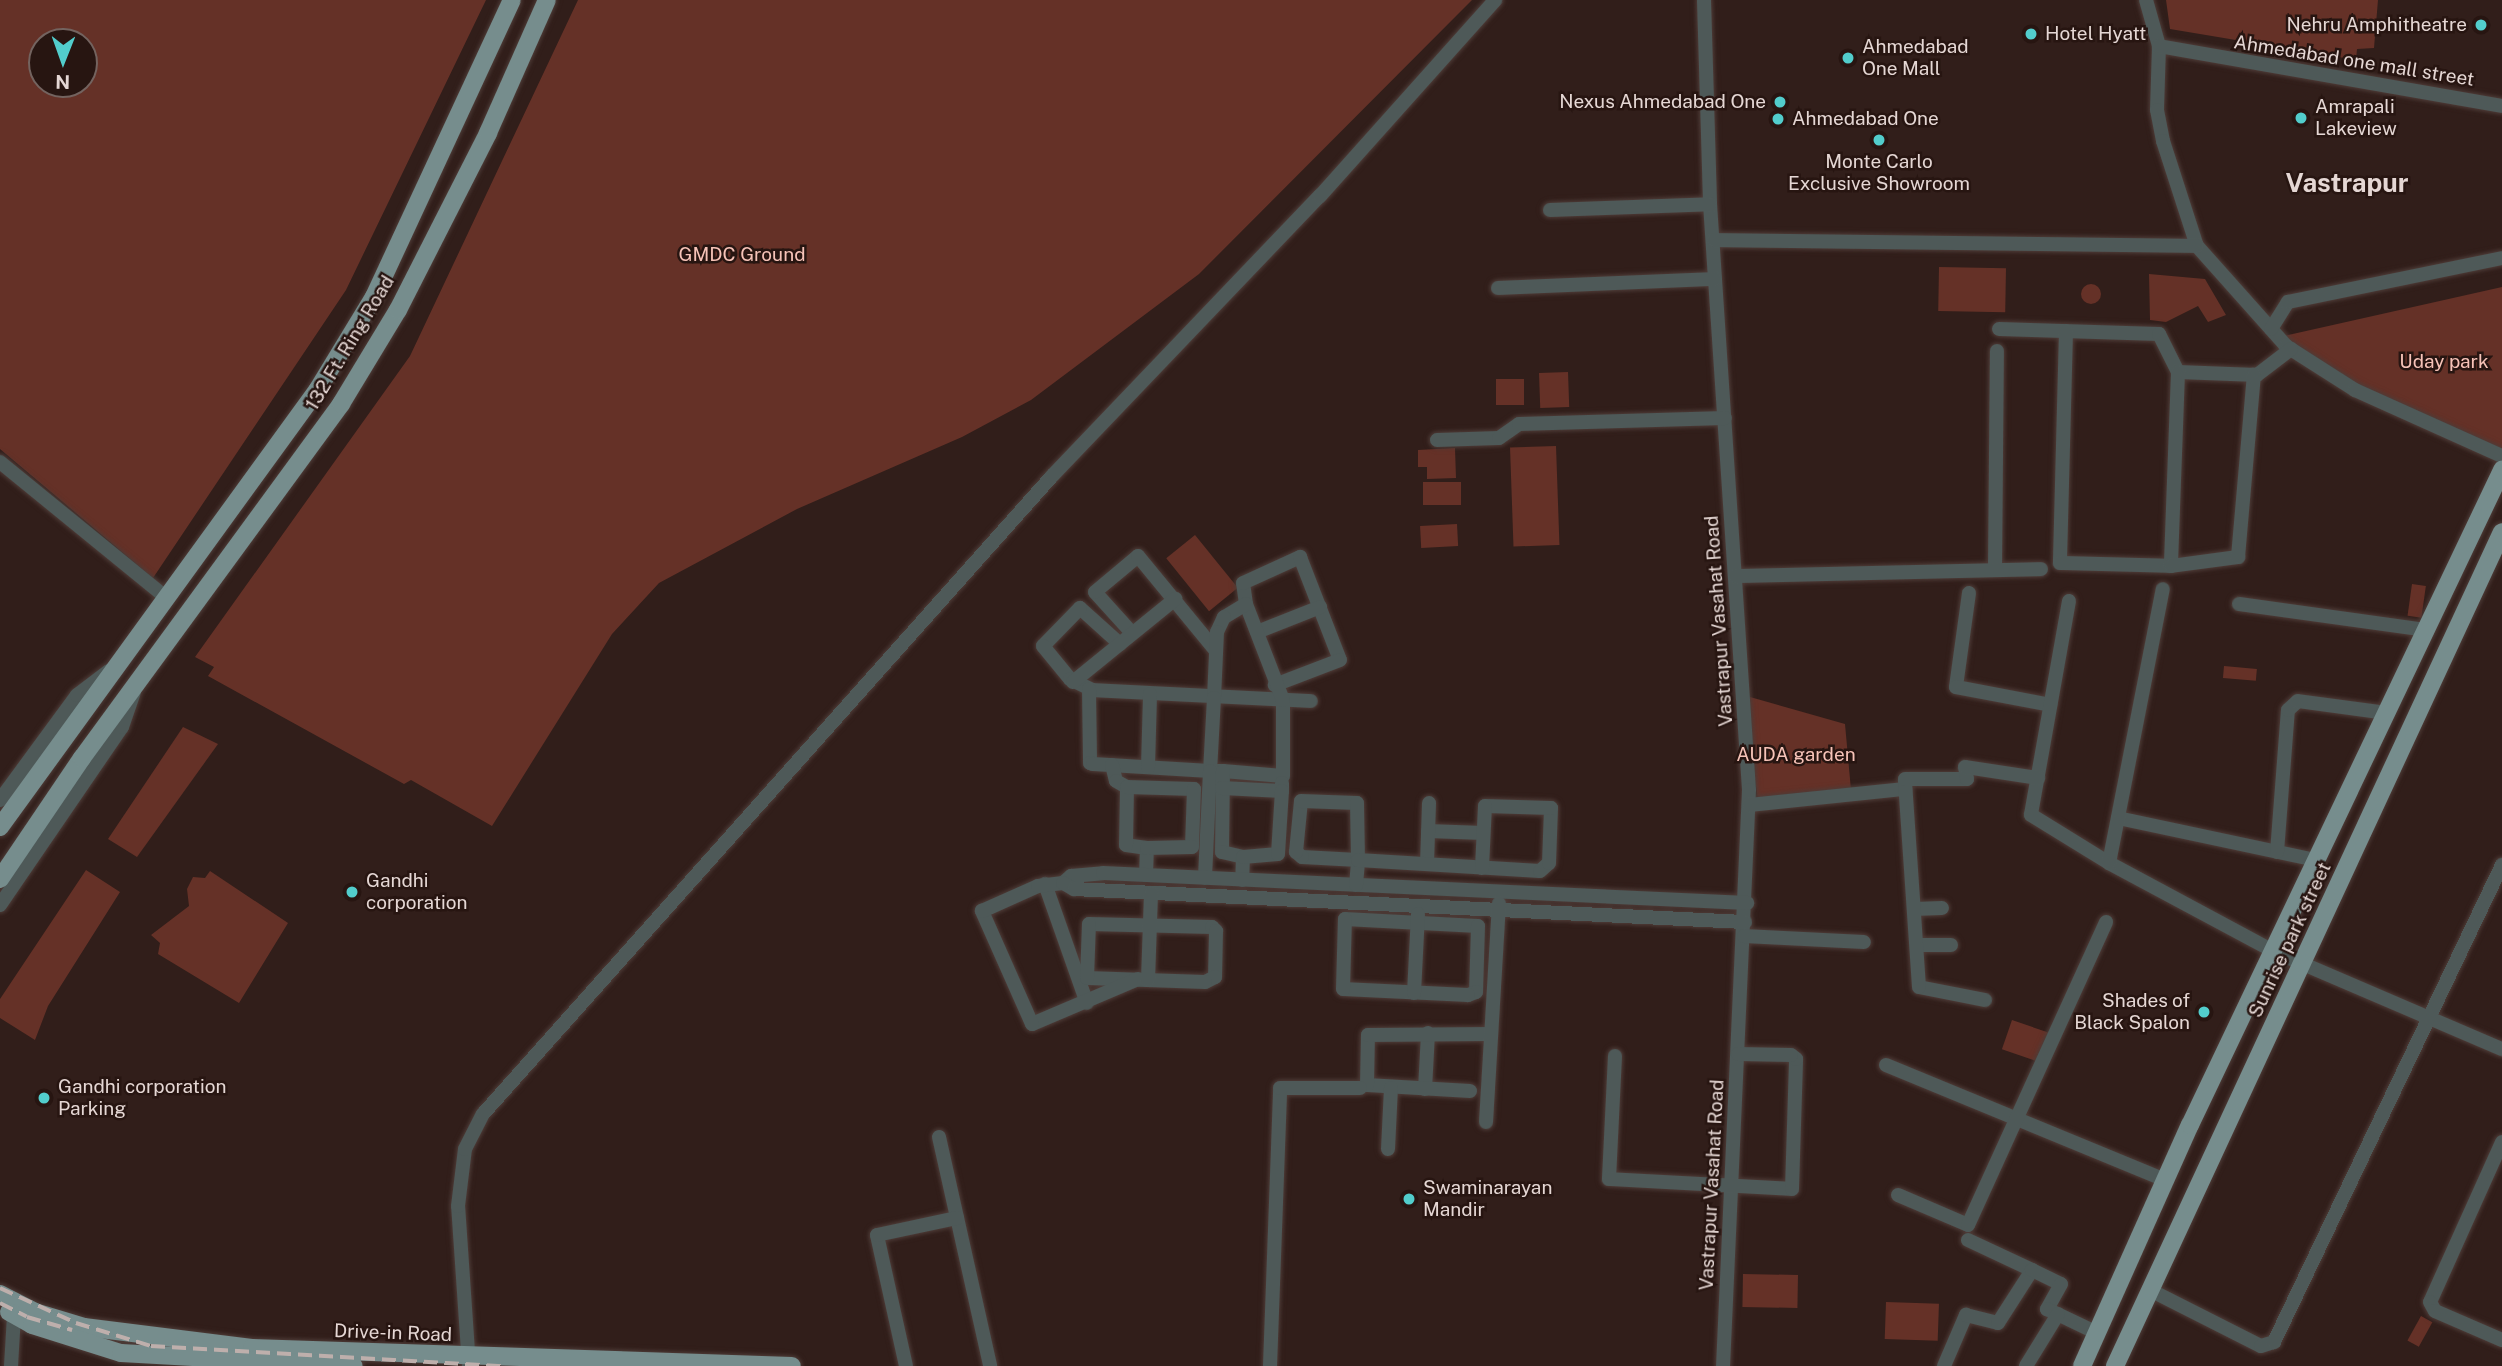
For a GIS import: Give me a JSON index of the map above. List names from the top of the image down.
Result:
{
  "streets": {
    "main road": ["132 Ft. Ring Road", "Sunrise park street", "Drive-in Road"],
    "street": ["Ahmedabad one mall street", "Vastrapur Vasahat Road"]
  },
  "districts": ["Vastrapur"],
  "parks": ["GMDC Ground", "Uday park", "AUDA garden"],
  "places": [
    "Nehru Amphitheatre",
    "Hotel Hyatt",
    "Ahmedabad One Mall",
    "Nexus Ahmedabad One",
    "Amrapali Lakeview",
    "Ahmedabad One",
    "Monte Carlo Exclusive Showroom",
    "Gandhi corporation",
    "Shades of Black Spalon",
    "Gandhi corporation Parking",
    "Swaminarayan Mandir"
  ],
  "north": "bottom"
}
